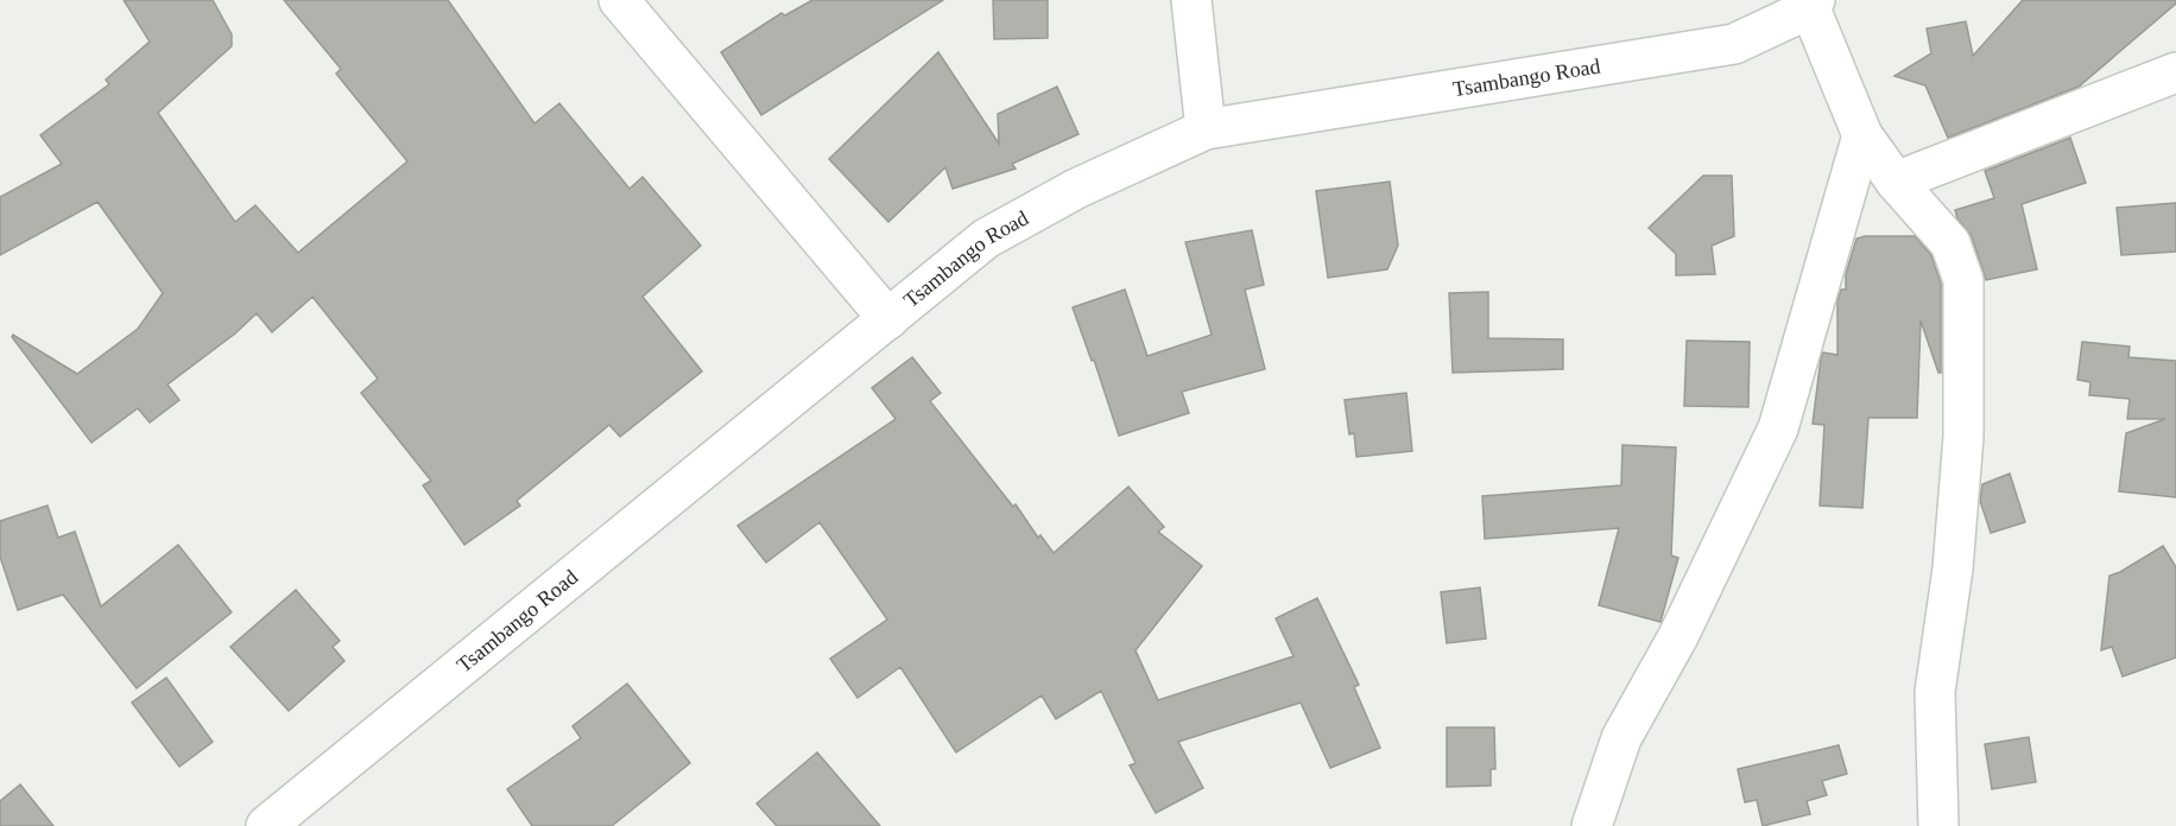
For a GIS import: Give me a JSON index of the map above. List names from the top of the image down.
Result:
{
  "streets": {
    "street": ["Tsambango Road"]
  }
}
